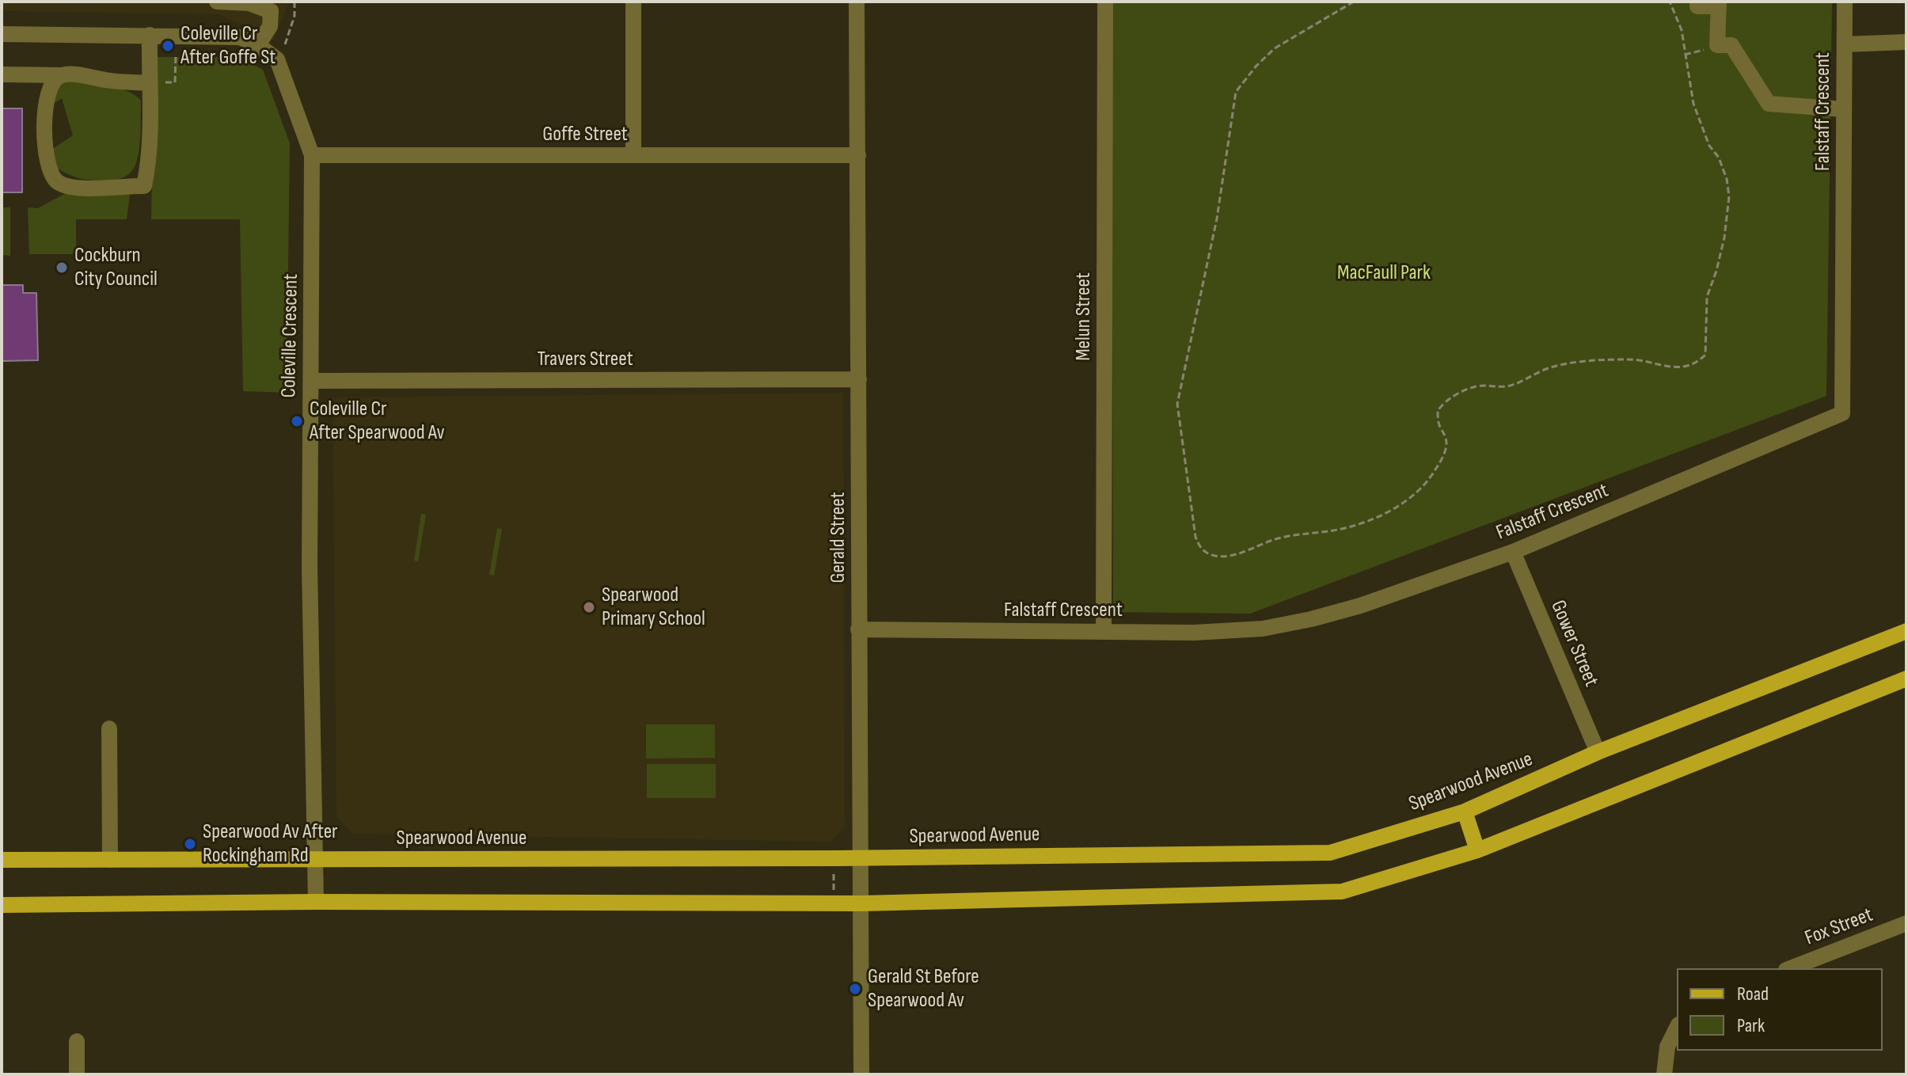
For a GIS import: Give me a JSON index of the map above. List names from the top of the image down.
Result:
{
  "streets": {
    "main road": ["Spearwood Avenue"],
    "street": [
      "Falstaff Crescent",
      "Goffe Street",
      "Melun Street",
      "Coleville Crescent",
      "Travers Street",
      "Gerald Street",
      "Gower Street",
      "Fox Street"
    ]
  },
  "crossings": [
    ["Falstaff Crescent", "Melun Street"],
    ["Falstaff Crescent", "Gerald Street"],
    ["Falstaff Crescent", "Gower Street"],
    ["Goffe Street", "Coleville Crescent"],
    ["Goffe Street", "Gerald Street"],
    ["Coleville Crescent", "Travers Street"],
    ["Coleville Crescent", "Spearwood Avenue"],
    ["Travers Street", "Gerald Street"],
    ["Gerald Street", "Spearwood Avenue"],
    ["Gower Street", "Spearwood Avenue"]
  ],
  "parks": ["MacFaull Park"],
  "places": [
    "Coleville Cr After Goffe St",
    "Cockburn City Council",
    "Coleville Cr After Spearwood Av",
    "Spearwood Primary School",
    "Spearwood Av After Rockingham Rd",
    "Gerald St Before Spearwood Av"
  ],
  "legend": ["Road", "Park"]
}
